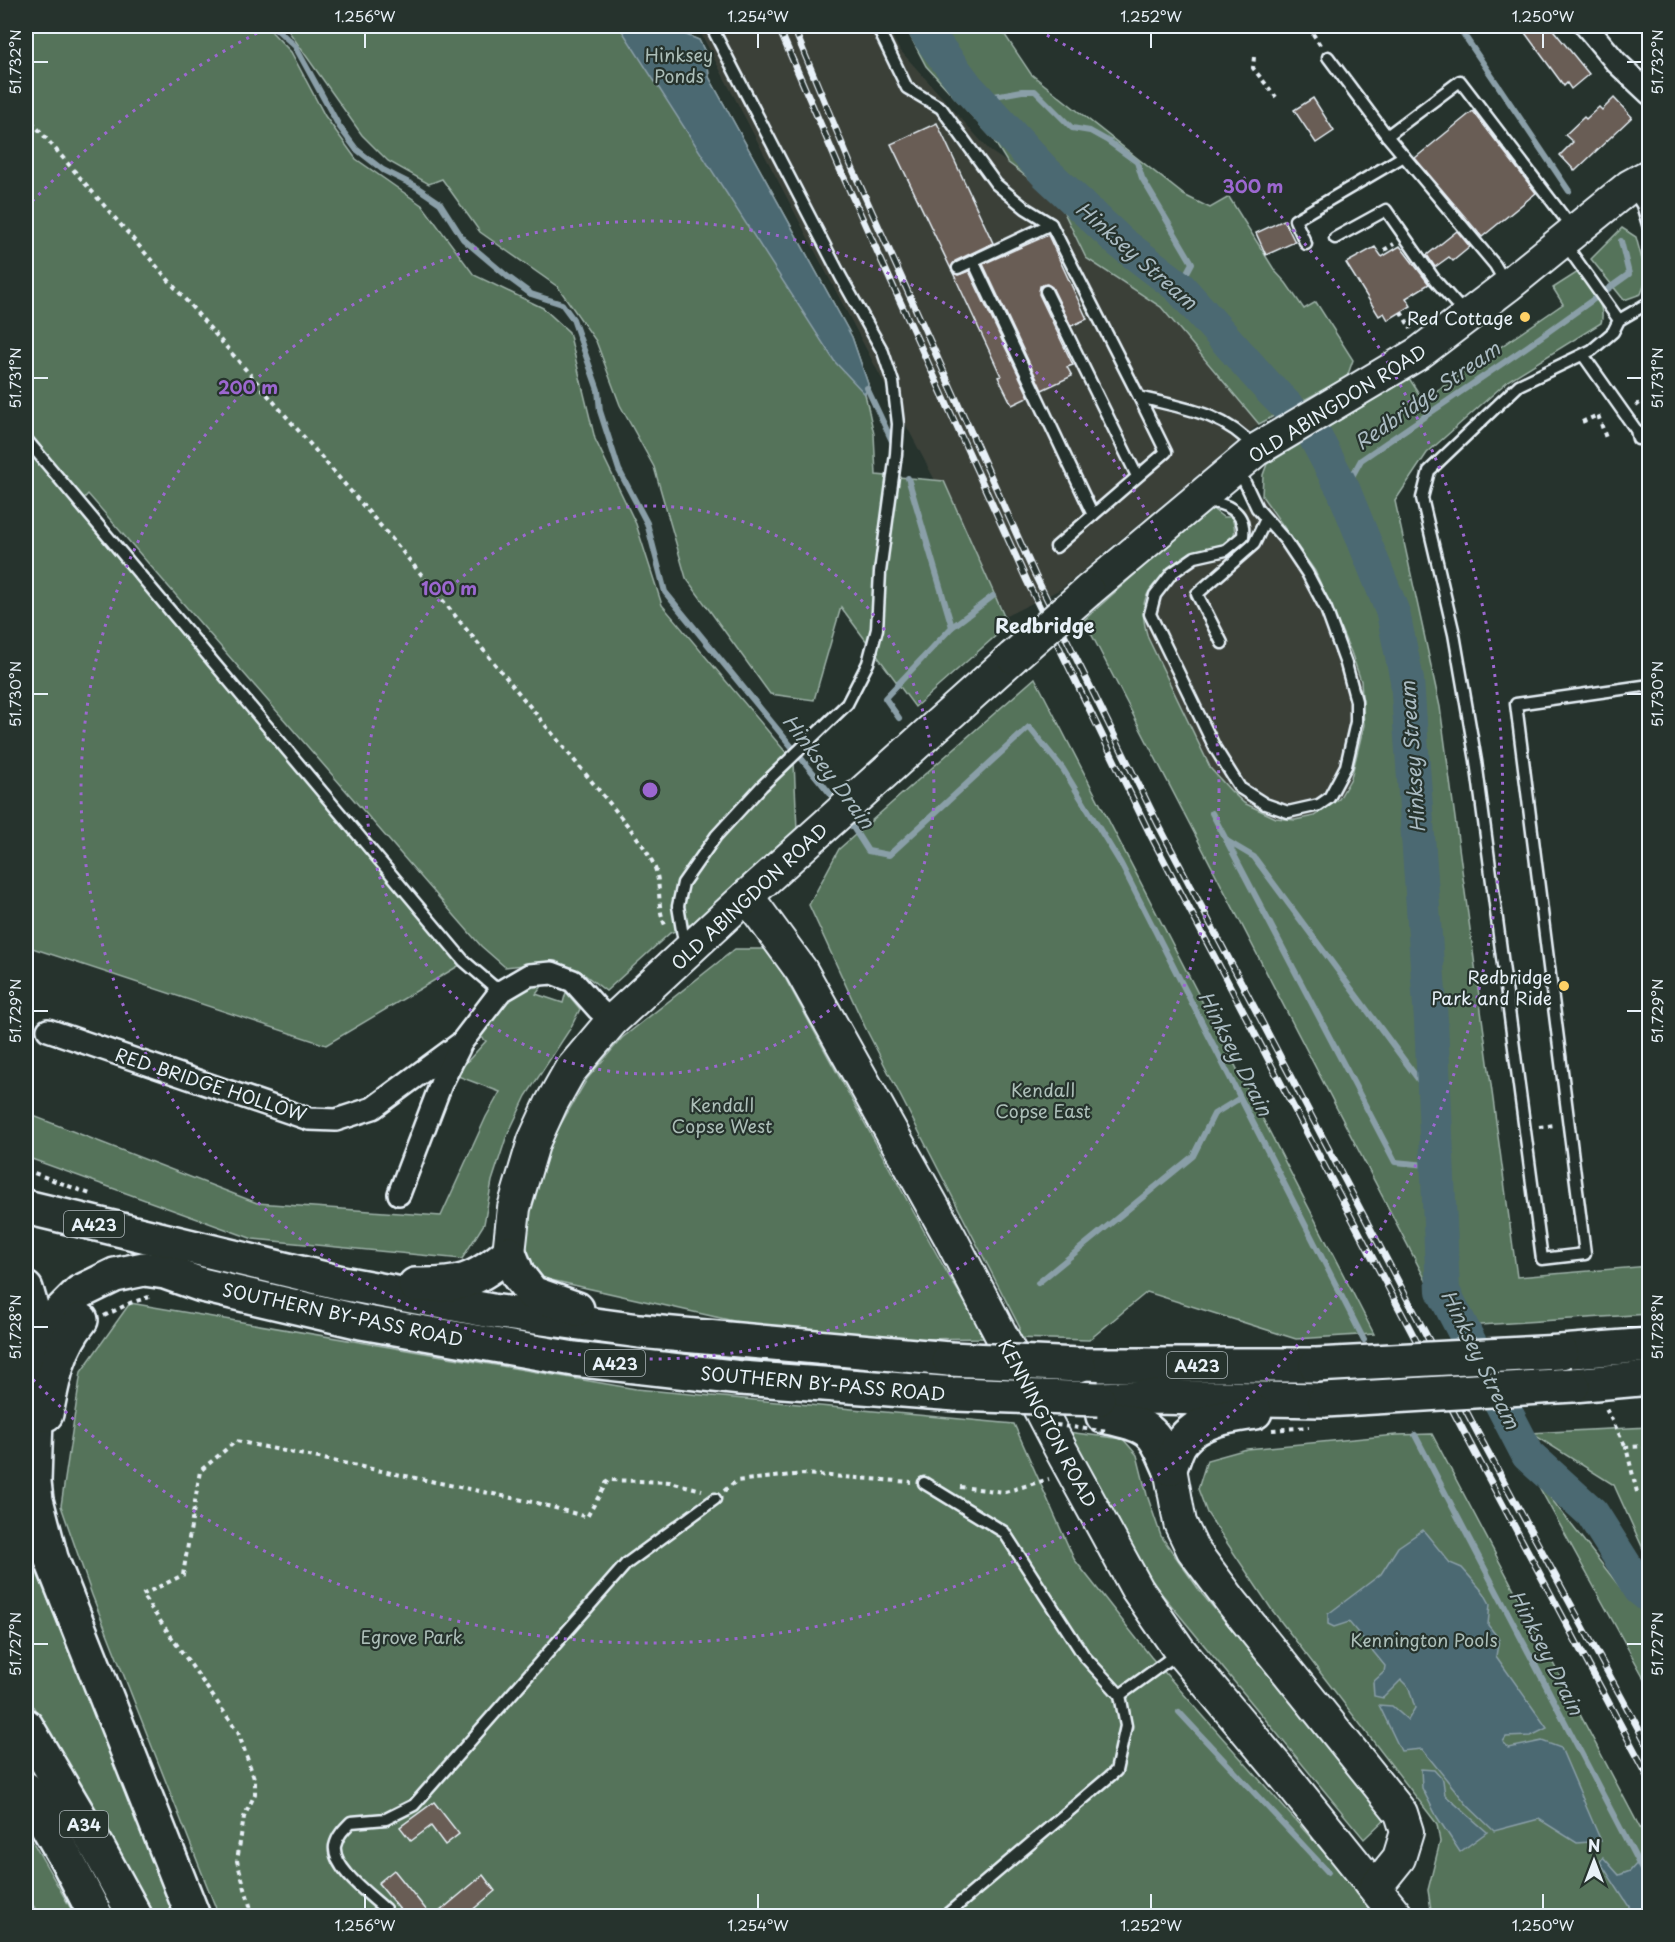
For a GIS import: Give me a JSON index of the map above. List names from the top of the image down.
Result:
{
  "streets": {
    "highway": ["A423", "SOUTHERN BY-PASS ROAD", "A34"],
    "street": ["OLD ABINGDON ROAD", "RED BRIDGE HOLLOW", "KENNINGTON ROAD"]
  },
  "crossings": [
    ["OLD ABINGDON ROAD", "RED BRIDGE HOLLOW"],
    ["OLD ABINGDON ROAD", "KENNINGTON ROAD"]
  ],
  "districts": ["Redbridge"],
  "water": ["Hinksey Stream", "Redbridge Stream", "Hinksey Drain"],
  "parks": [
    "Hinksey Ponds",
    "Kendall Copse East",
    "Kendall Copse West",
    "Egrove Park",
    "Kennington Pools"
  ],
  "places": ["Red Cottage", "Redbridge Park and Ride"],
  "north": "top",
  "coordinates": [
    "1.256°W",
    "1.254°W",
    "1.252°W",
    "1.250°W",
    "51.732°N",
    "51.731°N",
    "51.730°N",
    "51.729°N",
    "51.728°N",
    "51.727°N"
  ],
  "rings": ["300 m", "200 m", "100 m"]
}
